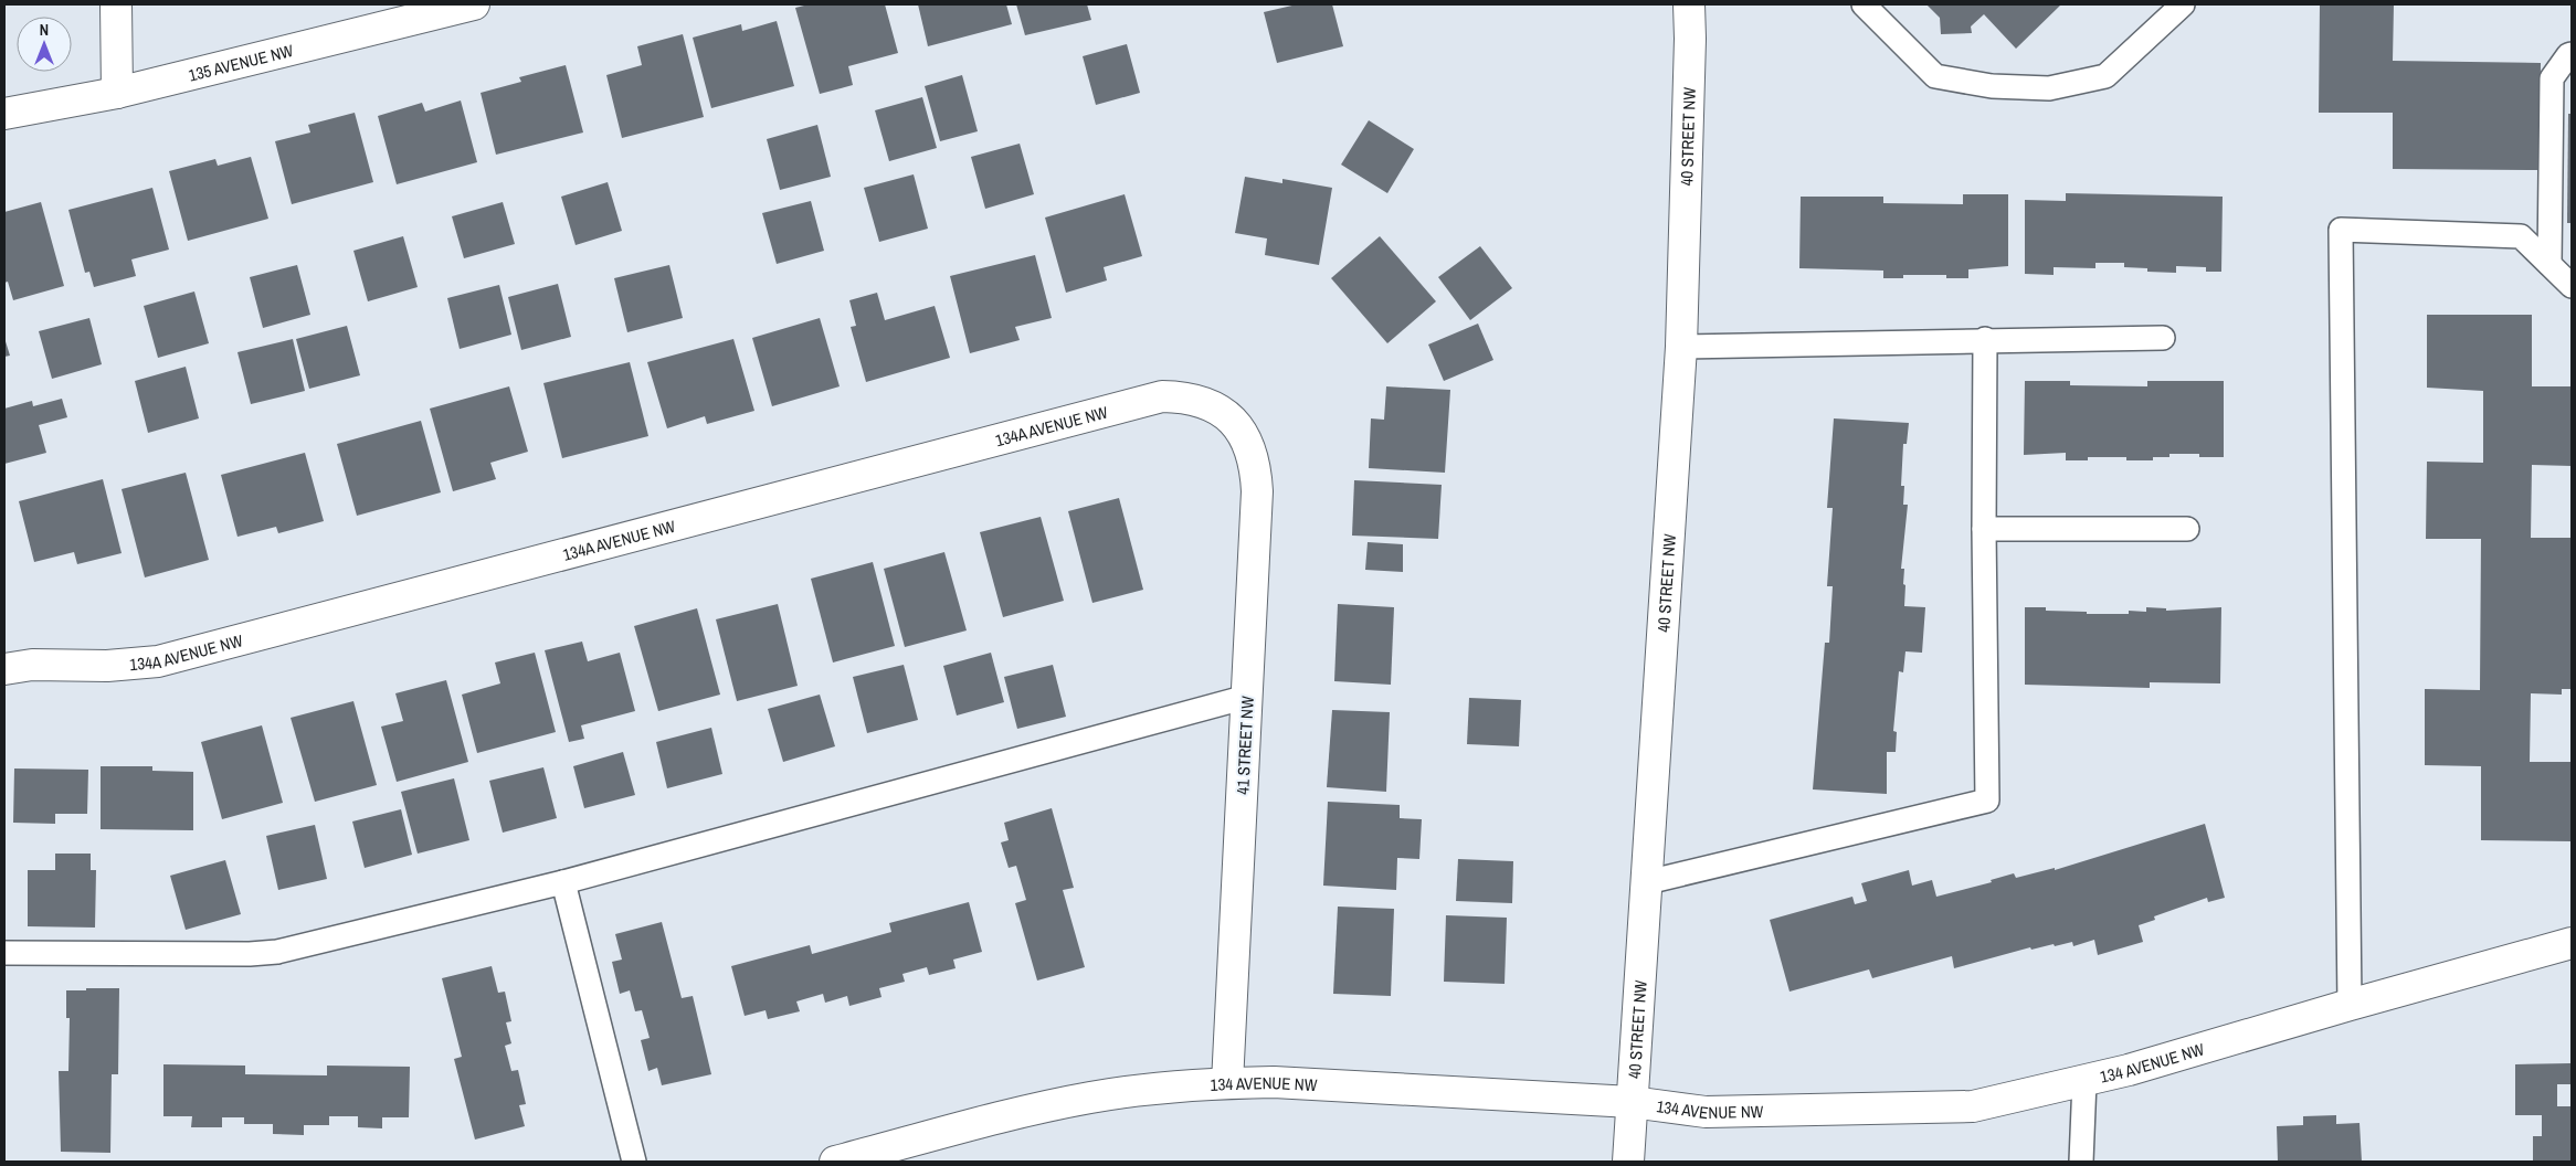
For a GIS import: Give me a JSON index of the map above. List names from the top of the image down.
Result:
{
  "streets": {
    "street": [
      "135 AVENUE NW",
      "40 STREET NW",
      "134A AVENUE NW",
      "41 STREET NW",
      "134 AVENUE NW"
    ]
  },
  "crossings": [
    ["40 STREET NW", "134 AVENUE NW"],
    ["134A AVENUE NW", "41 STREET NW"],
    ["41 STREET NW", "134 AVENUE NW"]
  ],
  "north": "top"
}
